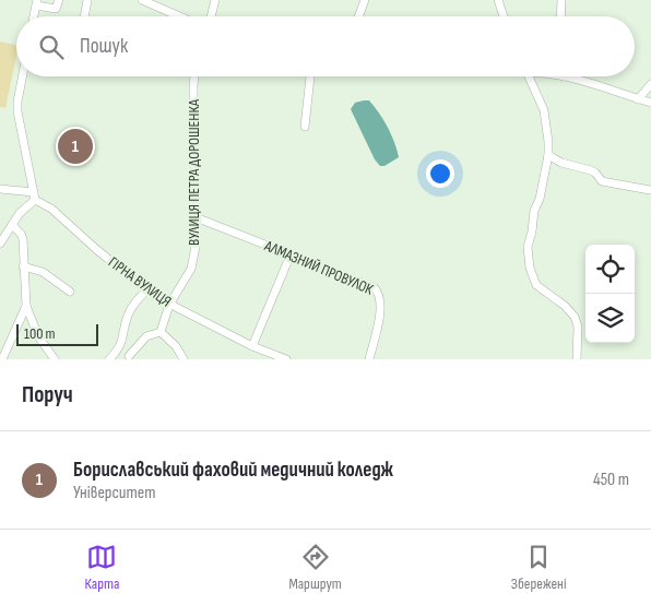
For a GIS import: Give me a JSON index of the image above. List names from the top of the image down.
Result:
{
  "streets": {
    "street": ["ВУЛИЦЯ ПЕТРА ДОРОШЕНКА", "АЛМАЗНИЙ ПРОВУЛОК", "ГІРНА ВУЛИЦЯ"]
  },
  "crossings": [
    ["ВУЛИЦЯ ПЕТРА ДОРОШЕНКА", "АЛМАЗНИЙ ПРОВУЛОК"],
    ["ВУЛИЦЯ ПЕТРА ДОРОШЕНКА", "ГІРНА ВУЛИЦЯ"]
  ],
  "scale_bar": "100 m",
  "page": {
    "search": "Пошук",
    "pins": "1",
    "scale": "100 m",
    "heading": "Поруч",
    "list": [
      {
        "mark": "1",
        "name": "Бориславський фаховий медичний коледж",
        "note": "Університет",
        "value": "450 m"
      }
    ],
    "nav": ["Карта", "Маршрут", "Збережені"]
  }
}
